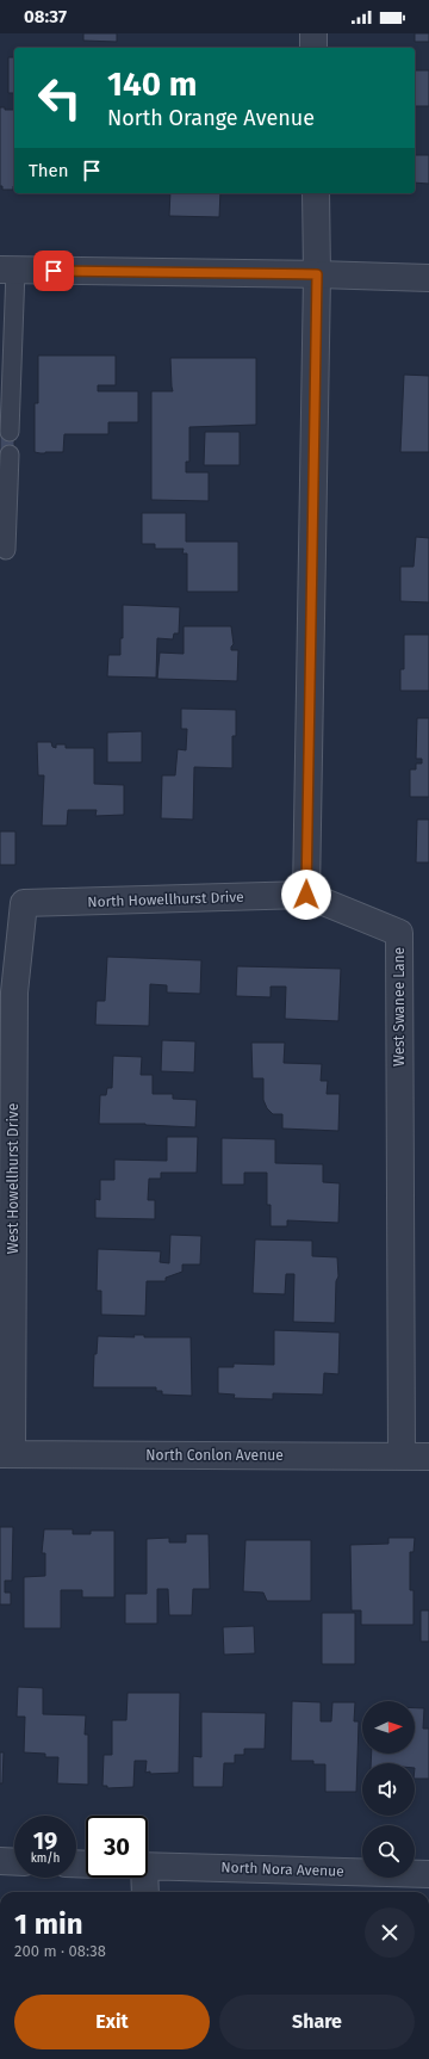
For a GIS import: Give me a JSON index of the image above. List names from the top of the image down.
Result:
{
  "streets": {
    "street": [
      "North Howellhurst Drive",
      "West Swanee Lane",
      "West Howellhurst Drive",
      "North Conlon Avenue",
      "North Nora Avenue"
    ]
  },
  "crossings": [
    ["North Howellhurst Drive", "West Swanee Lane"],
    ["North Howellhurst Drive", "West Howellhurst Drive"],
    ["West Swanee Lane", "North Conlon Avenue"],
    ["West Howellhurst Drive", "North Conlon Avenue"]
  ],
  "north": "right",
  "page": {
    "status": "08:37",
    "turn": ["140 m", "North Orange Avenue"],
    "then": "Then",
    "speed": "19 km/h",
    "limit": "30",
    "heading": ["1 min", "200 m · 08:38"],
    "buttons": ["Exit", "Share"]
  }
}
